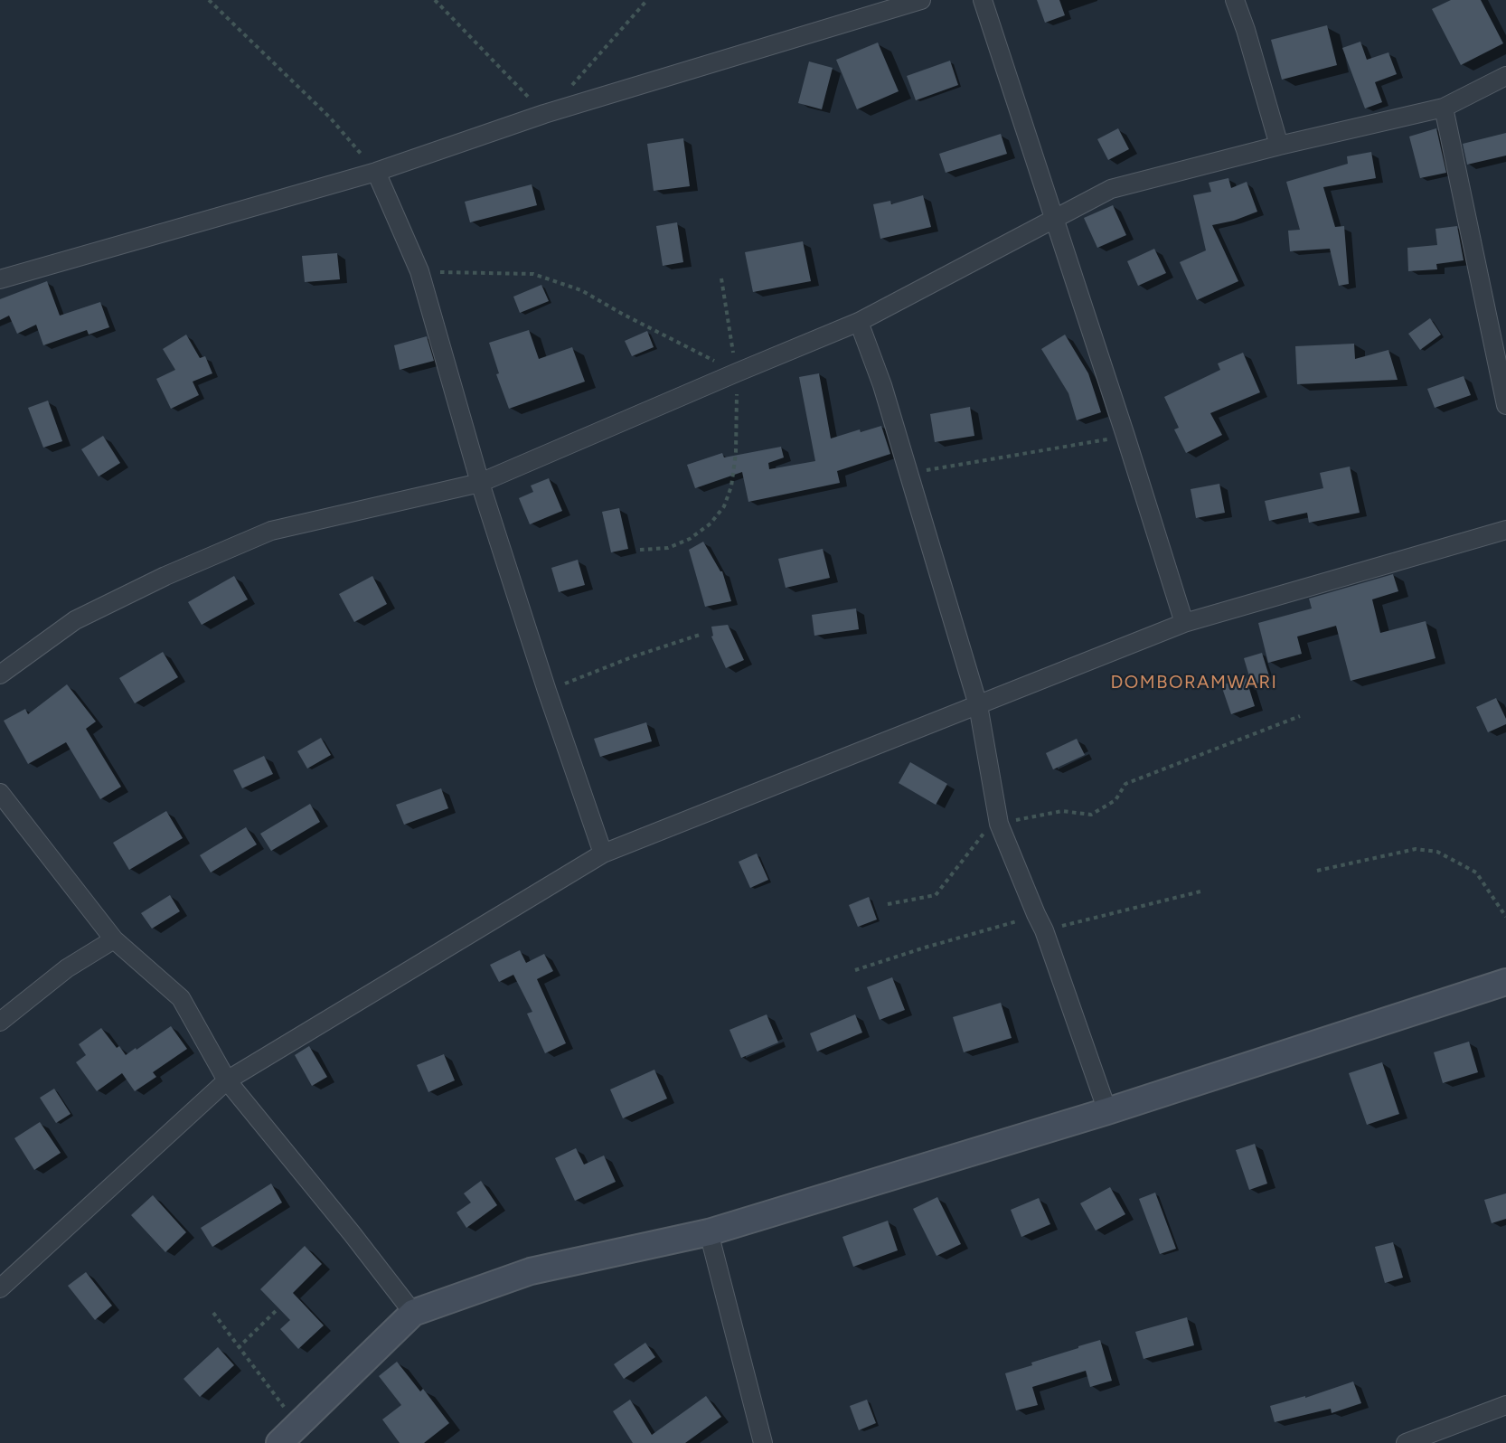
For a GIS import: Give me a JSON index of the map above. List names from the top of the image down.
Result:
{
  "districts": ["DOMBORAMWARI"]
}
